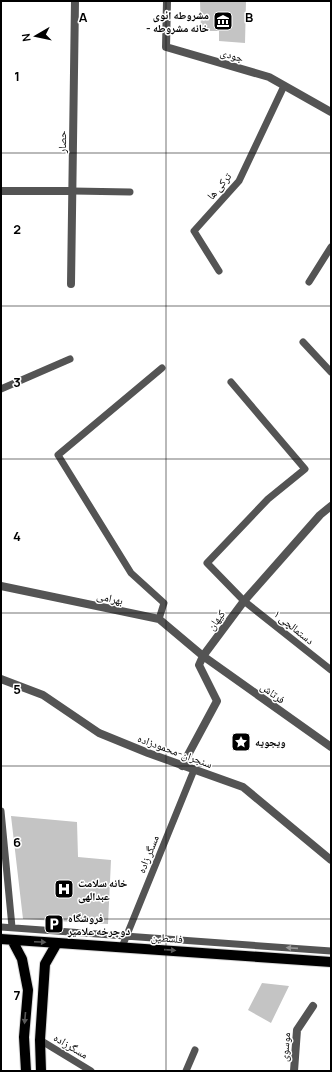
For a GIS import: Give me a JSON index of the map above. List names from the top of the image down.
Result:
{
  "streets": {
    "main road": ["فلسطین"],
    "street": [
      "جودی",
      "حصار",
      "بهرامی",
      "کیهان",
      "فرتاش",
      "سنجران-محمودزاده",
      "موسوی"
    ],
    "lane": [
      "ترکی ها",
      "دستمالچی ۱",
      "مسگر زاده",
      "مسگرزاده"
    ]
  },
  "crossings": [
    ["جودی", "ترکی ها"],
    ["بهرامی", "کیهان"],
    ["بهرامی", "فرتاش"],
    ["کیهان", "دستمالچی ۱"],
    ["کیهان", "فرتاش"],
    ["سنجران-محمودزاده", "مسگر زاده"],
    ["مسگر زاده", "فلسطین"]
  ],
  "one_way": ["فلسطین"],
  "places": {
    "museum": ["مشروطه ائوی - خانه مشروطه"],
    "place": ["ویجویه"],
    "hospital": ["خانه سلامت عبدالهی"],
    "parking": ["فروشگاه دوچرخه علامیر"]
  },
  "north": "left",
  "grid": {
    "columns": ["A", "B"],
    "rows": [
      "1",
      "2",
      "3",
      "4",
      "5",
      "6",
      "7"
    ]
  }
}
